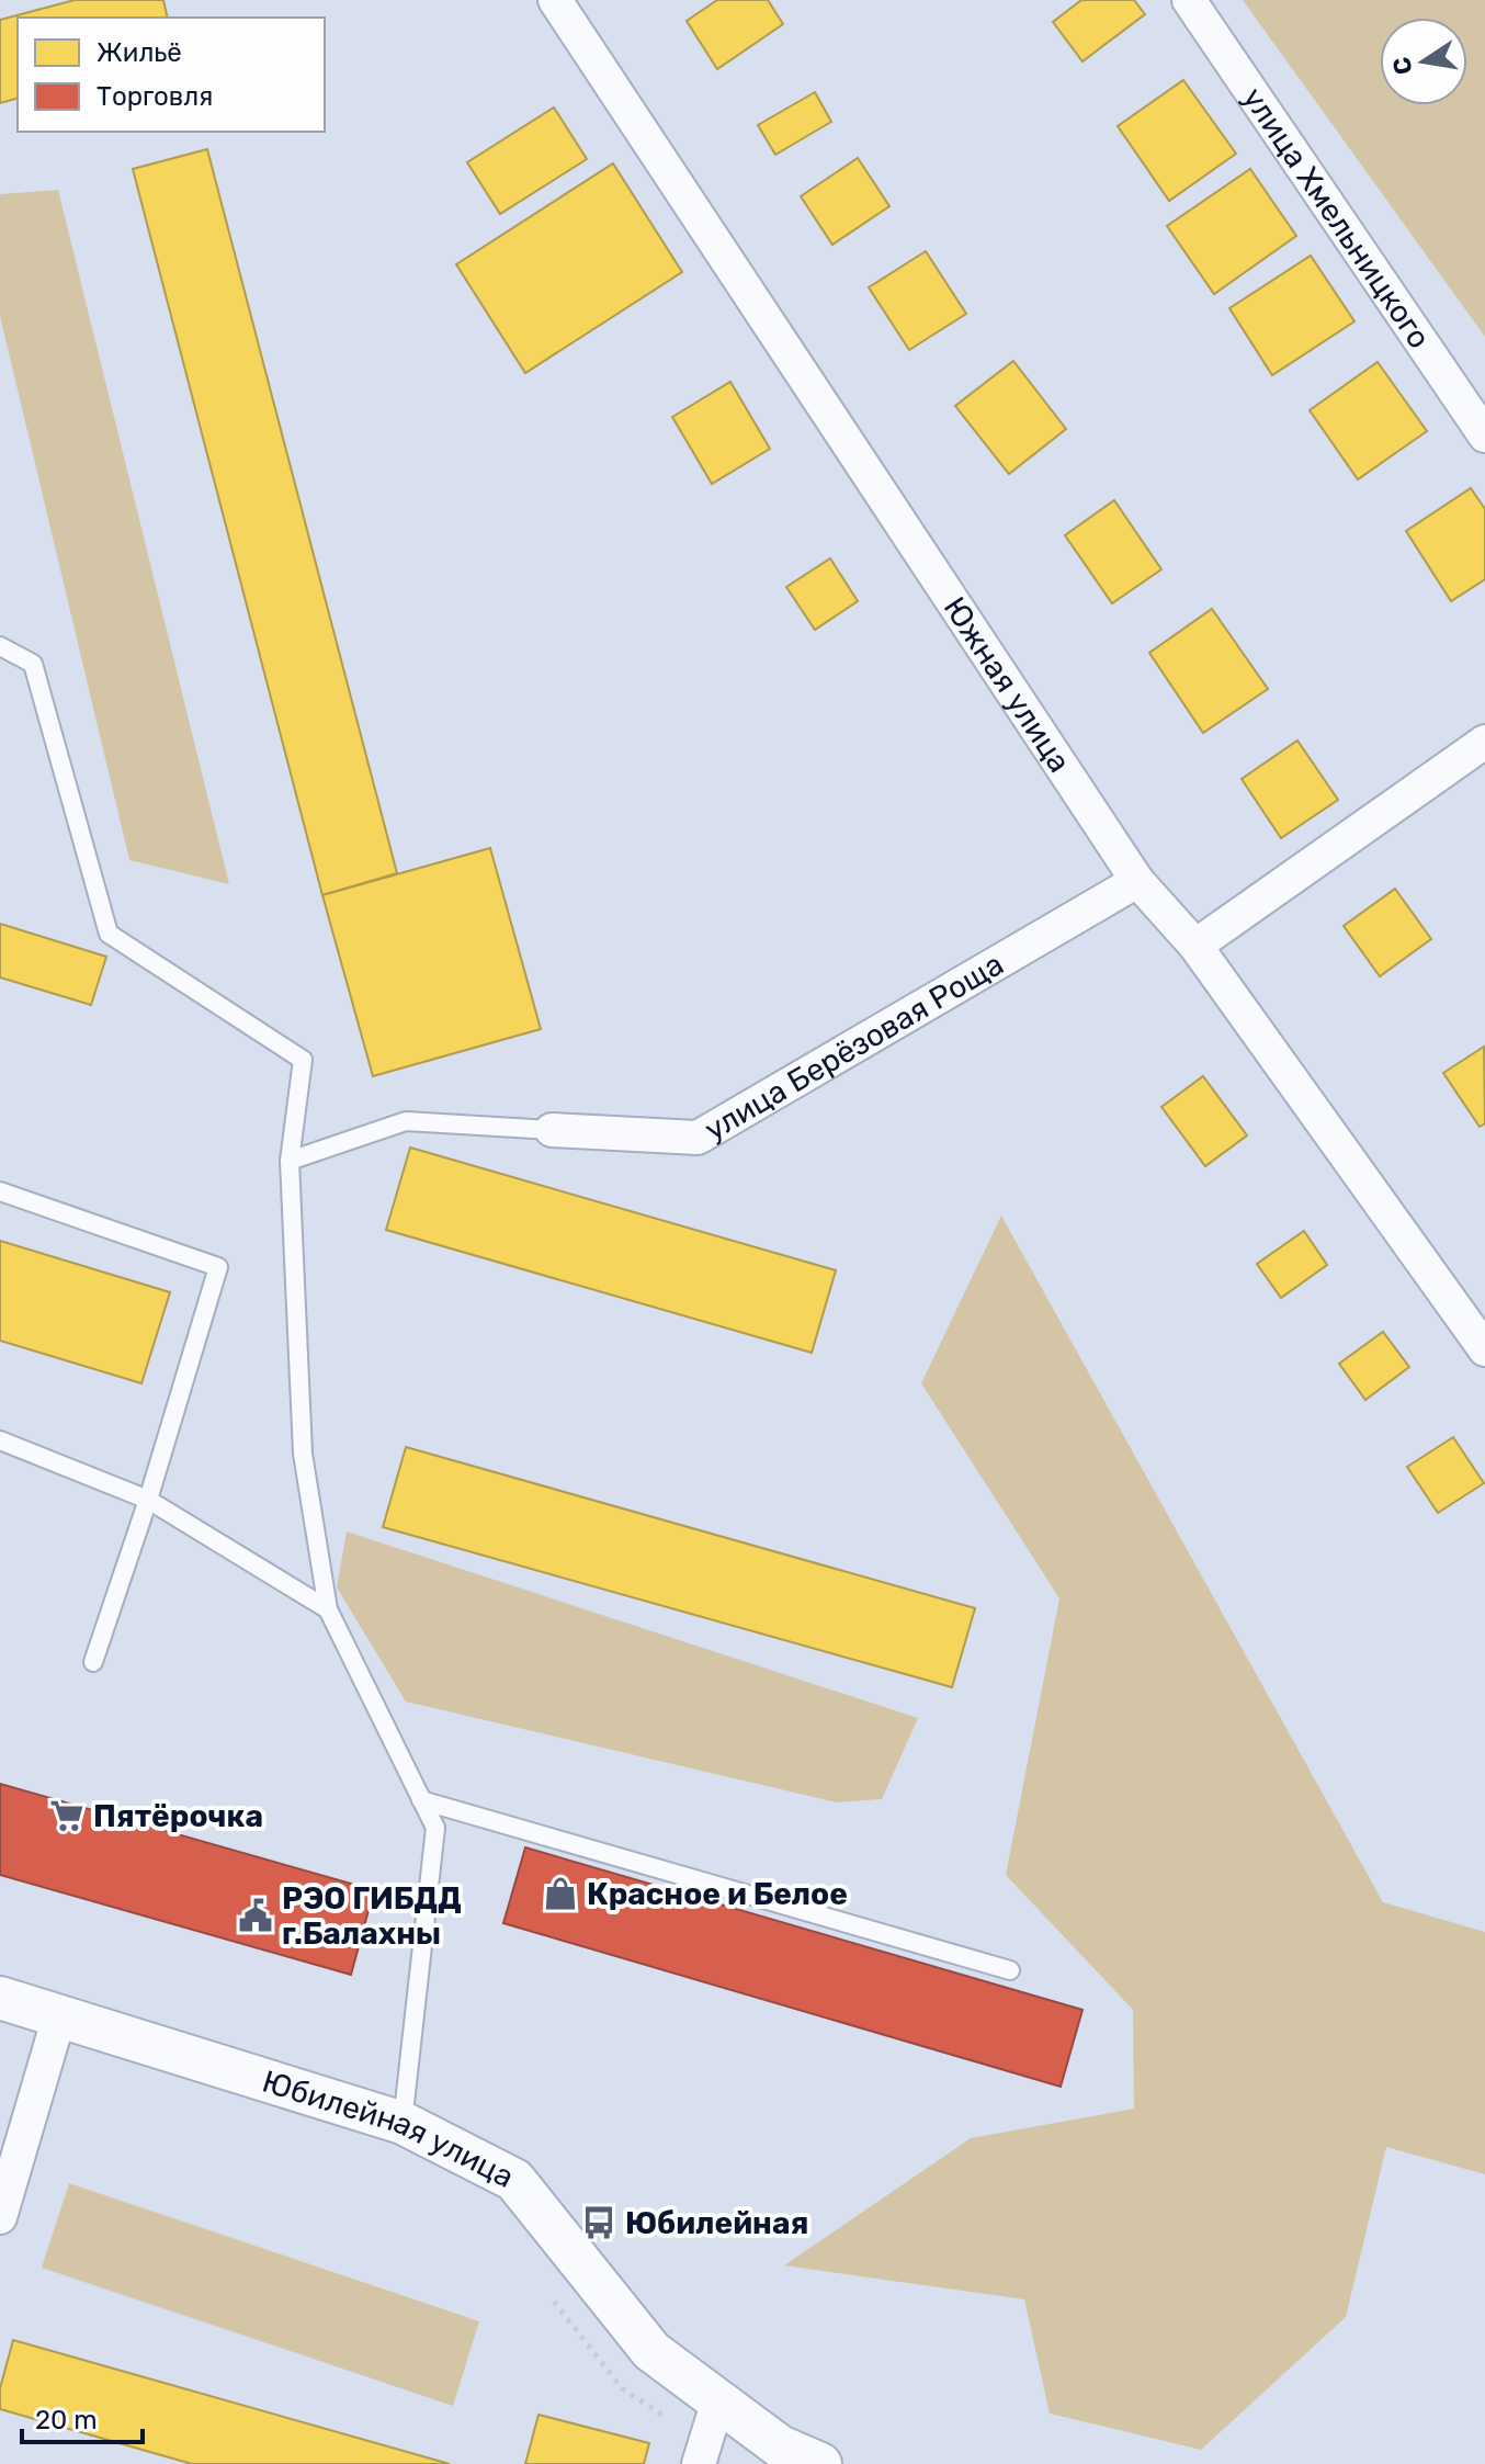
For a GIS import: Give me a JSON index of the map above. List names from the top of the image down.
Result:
{
  "streets": {
    "street": [
      "улица Хмельницкого",
      "Южная улица",
      "улица Берёзовая Роща",
      "Юбилейная улица"
    ]
  },
  "crossings": [
    ["Южная улица", "улица Берёзовая Роща"]
  ],
  "places": {
    "supermarket": ["Пятёрочка"],
    "shop": ["Красное и Белое"],
    "public building": ["РЭО ГИБДД г.Балахны"],
    "bus stop": ["Юбилейная"]
  },
  "legend": ["Жильё", "Торговля"],
  "scale_bar": "20 m",
  "north": "left"
}
